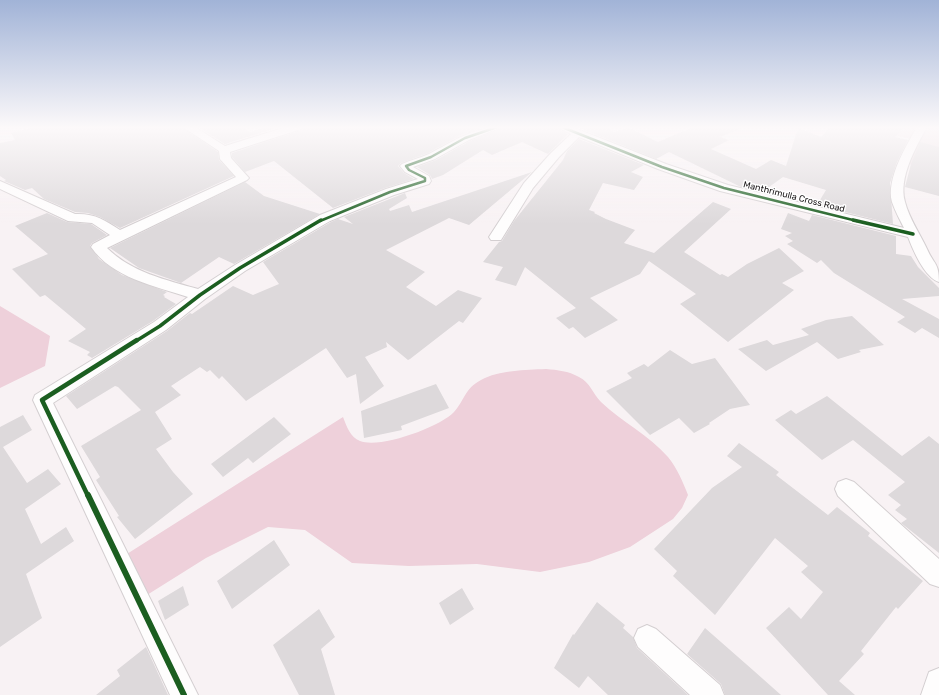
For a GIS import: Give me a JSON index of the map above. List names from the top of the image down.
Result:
{
  "streets": {
    "street": ["Manthrimulla Cross Road"]
  }
}
